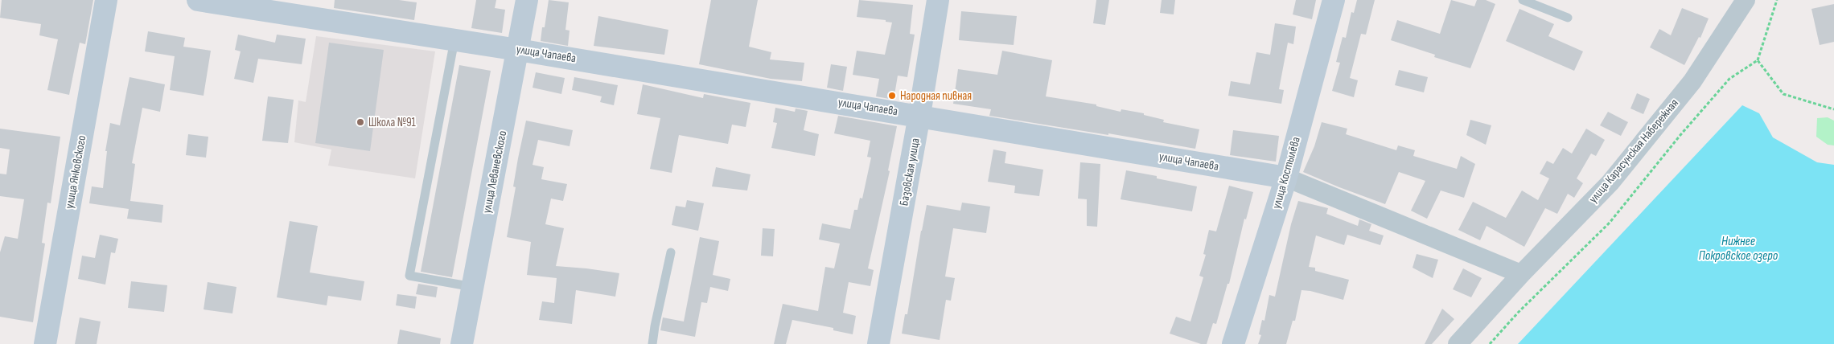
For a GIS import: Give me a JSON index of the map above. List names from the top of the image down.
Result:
{
  "streets": {
    "street": [
      "улица Чапаева",
      "улица Карасунская Набережная",
      "улица Янковского",
      "улица Леваневского",
      "Базовская улица",
      "улица Костылёва"
    ]
  },
  "crossings": [
    ["улица Чапаева", "улица Карасунская Набережная"],
    ["улица Чапаева", "улица Леваневского"],
    ["улица Чапаева", "Базовская улица"],
    ["улица Чапаева", "улица Костылёва"]
  ],
  "water": ["Нижнее Покровское озеро"],
  "places": ["Народная пивная", "Школа №91"]
}
